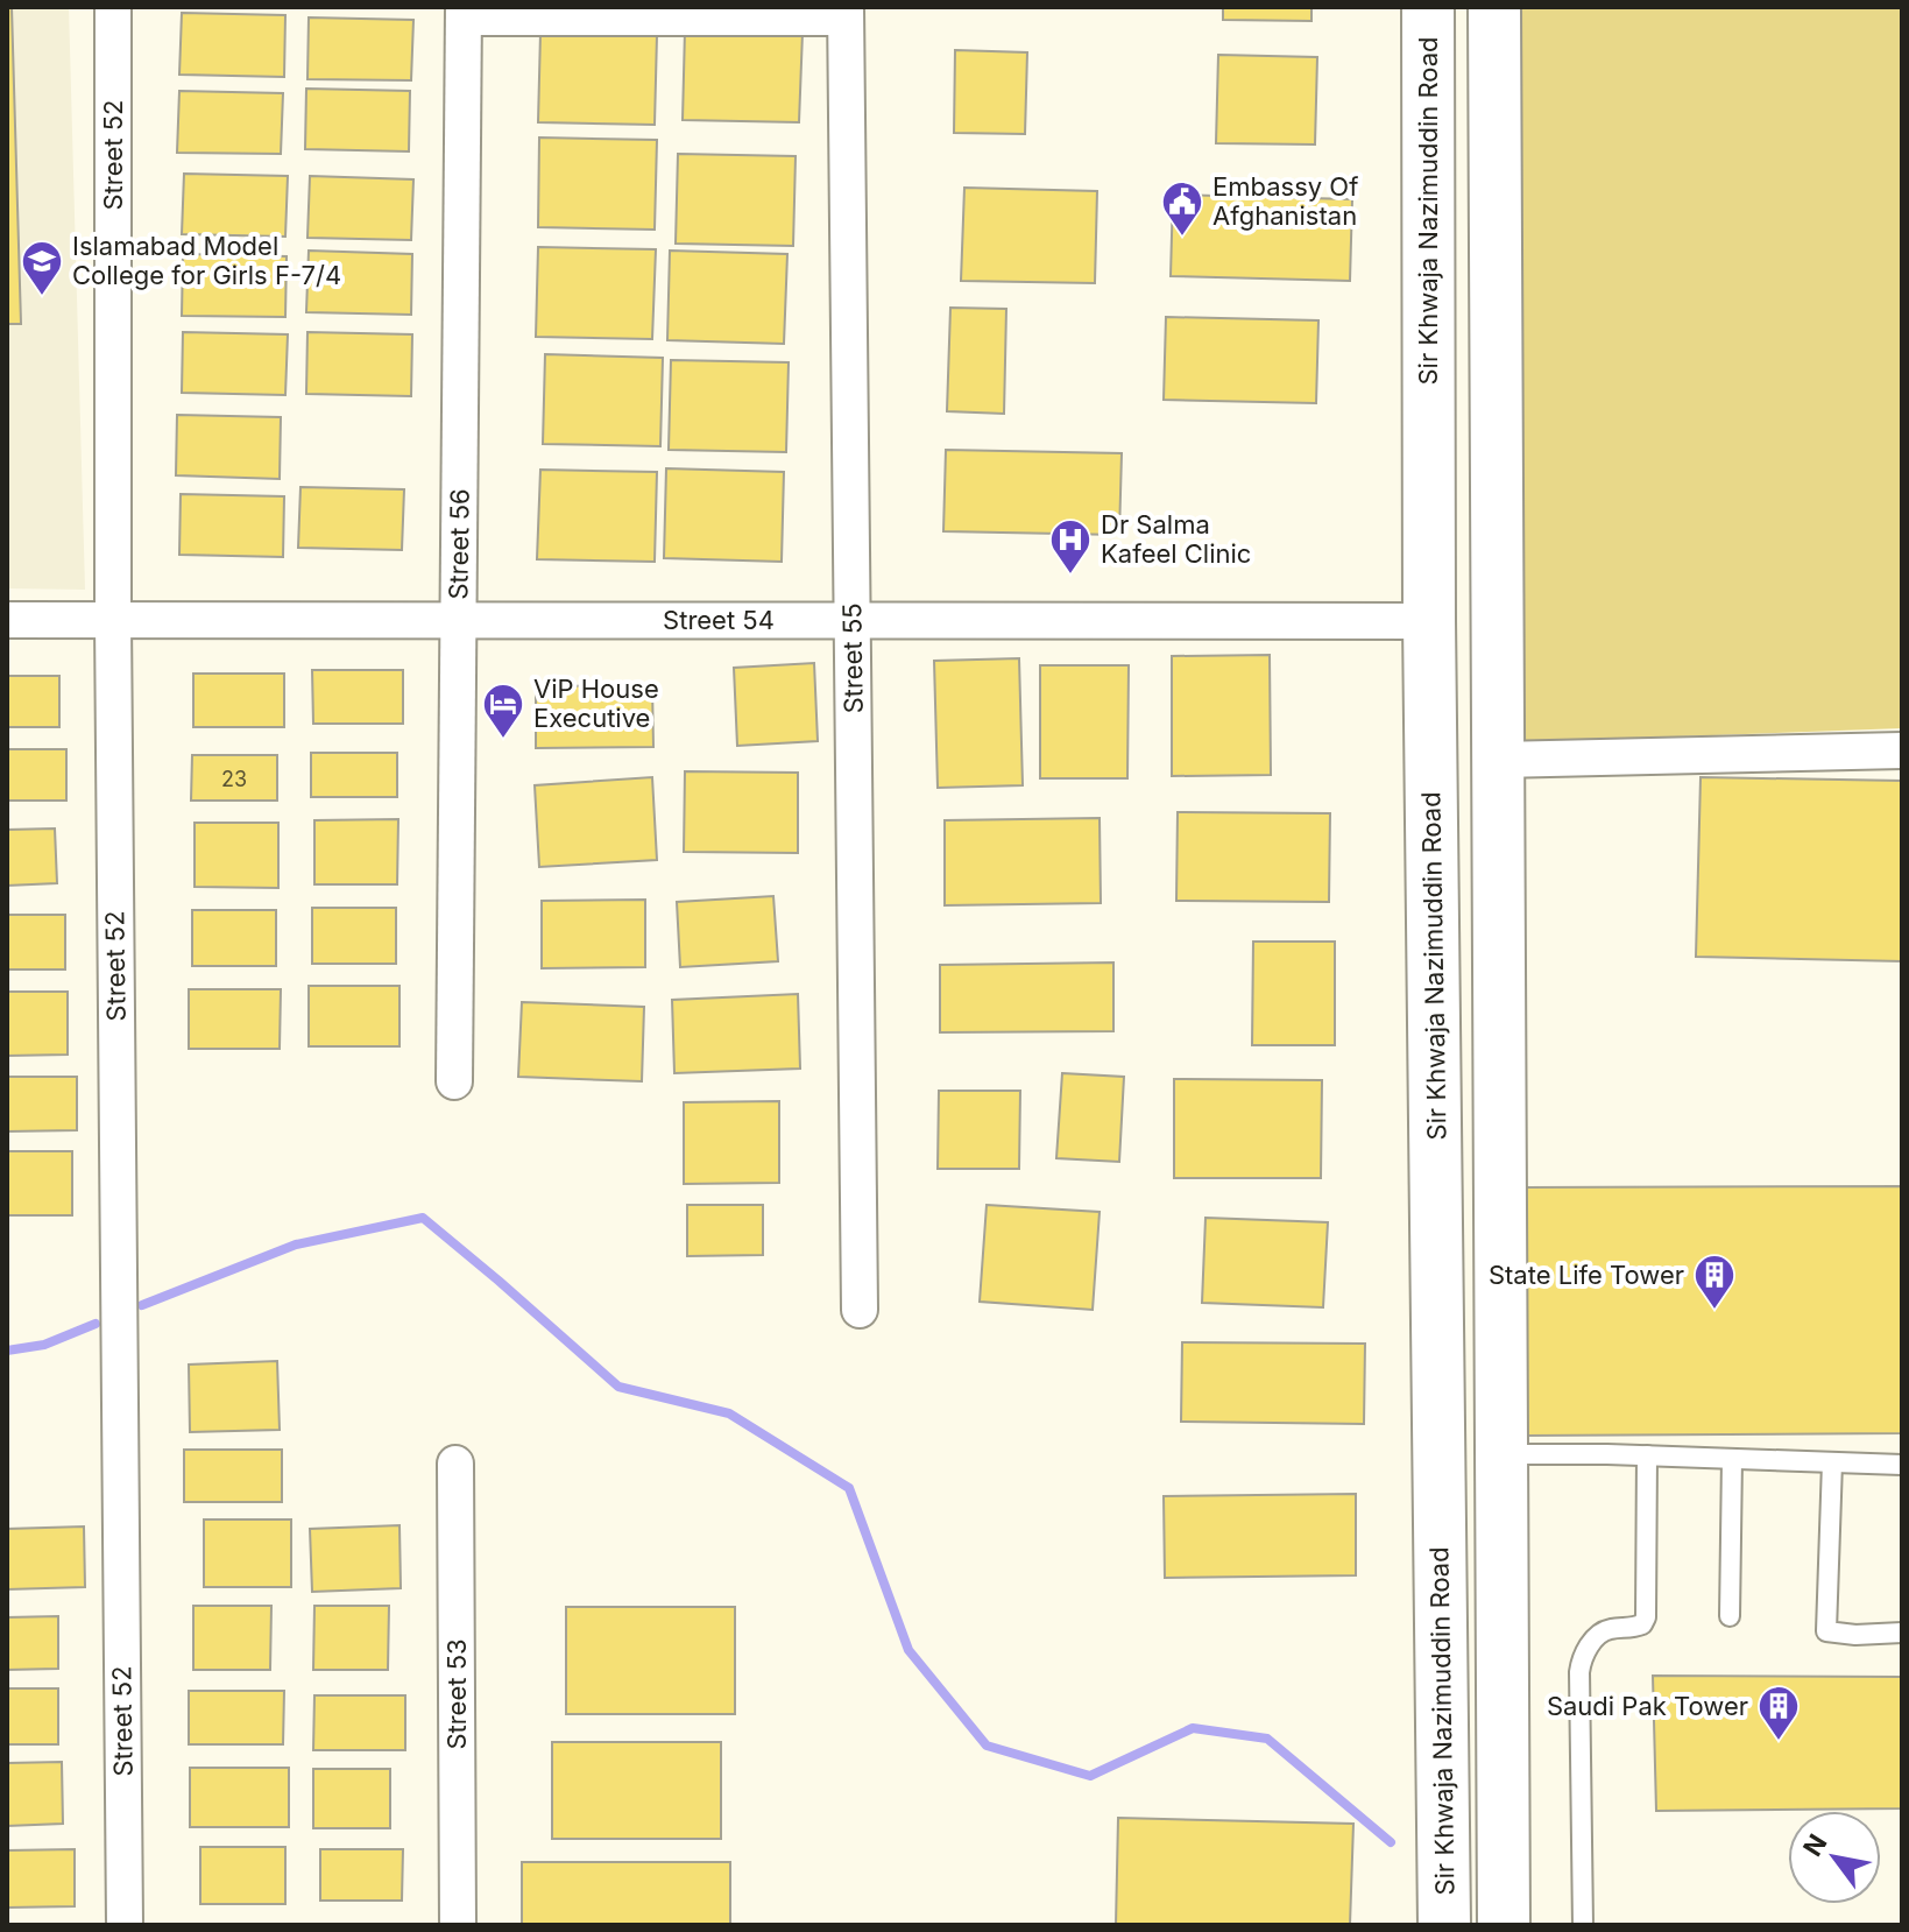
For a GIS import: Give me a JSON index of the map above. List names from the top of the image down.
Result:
{
  "streets": {
    "main road": ["Sir Khwaja Nazimuddin Road"],
    "street": [
      "Street 52",
      "Street 56",
      "Street 54",
      "Street 55",
      "Street 53"
    ]
  },
  "crossings": [
    ["Street 52", "Street 54"],
    ["Sir Khwaja Nazimuddin Road", "Street 54"],
    ["Street 56", "Street 54"],
    ["Street 54", "Street 55"]
  ],
  "places": {
    "public building": ["Embassy Of Afghanistan"],
    "school or university": ["Islamabad Model College for Girls F-7/4"],
    "hospital": ["Dr Salma Kafeel Clinic"],
    "hotel": ["ViP House Executive"],
    "building": ["State Life Tower", "Saudi Pak Tower"]
  },
  "house_numbers": ["23"],
  "north": "top left"
}
